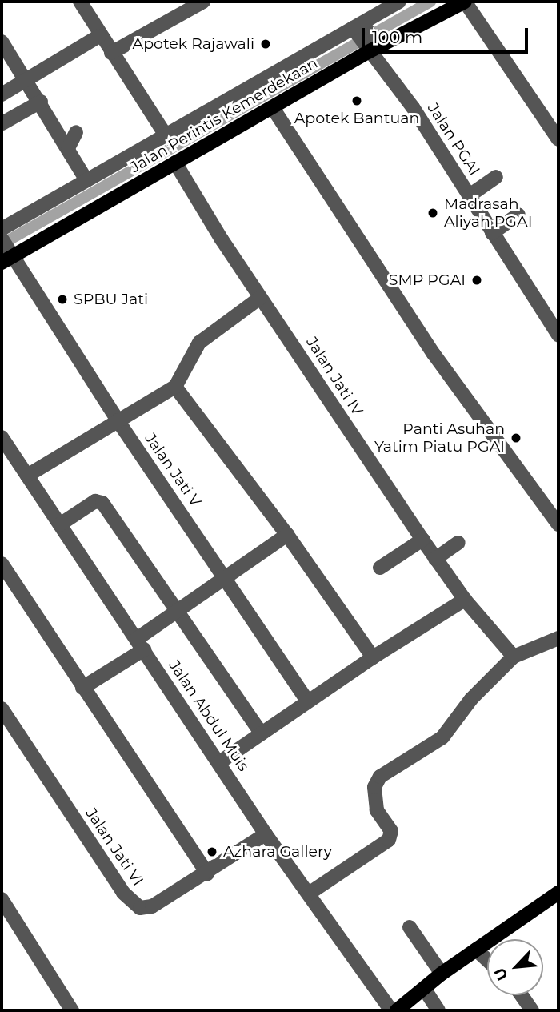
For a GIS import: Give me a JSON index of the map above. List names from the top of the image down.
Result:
{
  "streets": {
    "main road": ["Jalan Perintis Kemerdekaan"],
    "street": [
      "Jalan PGAI",
      "Jalan Jati IV",
      "Jalan Jati V",
      "Jalan Abdul Muis",
      "Jalan Jati VI"
    ]
  },
  "crossings": [
    ["Jalan Perintis Kemerdekaan", "Jalan PGAI"],
    ["Jalan Perintis Kemerdekaan", "Jalan Jati IV"],
    ["Jalan Perintis Kemerdekaan", "Jalan Jati V"],
    ["Jalan Abdul Muis", "Jalan Jati VI"]
  ],
  "places": [
    "Apotek Rajawali",
    "Apotek Bantuan",
    "Madrasah Aliyah PGAI",
    "SMP PGAI",
    "SPBU Jati",
    "Panti Asuhan Yatim Piatu PGAI",
    "Azhara Gallery"
  ],
  "scale_bar": "100 m",
  "north": "bottom left"
}
